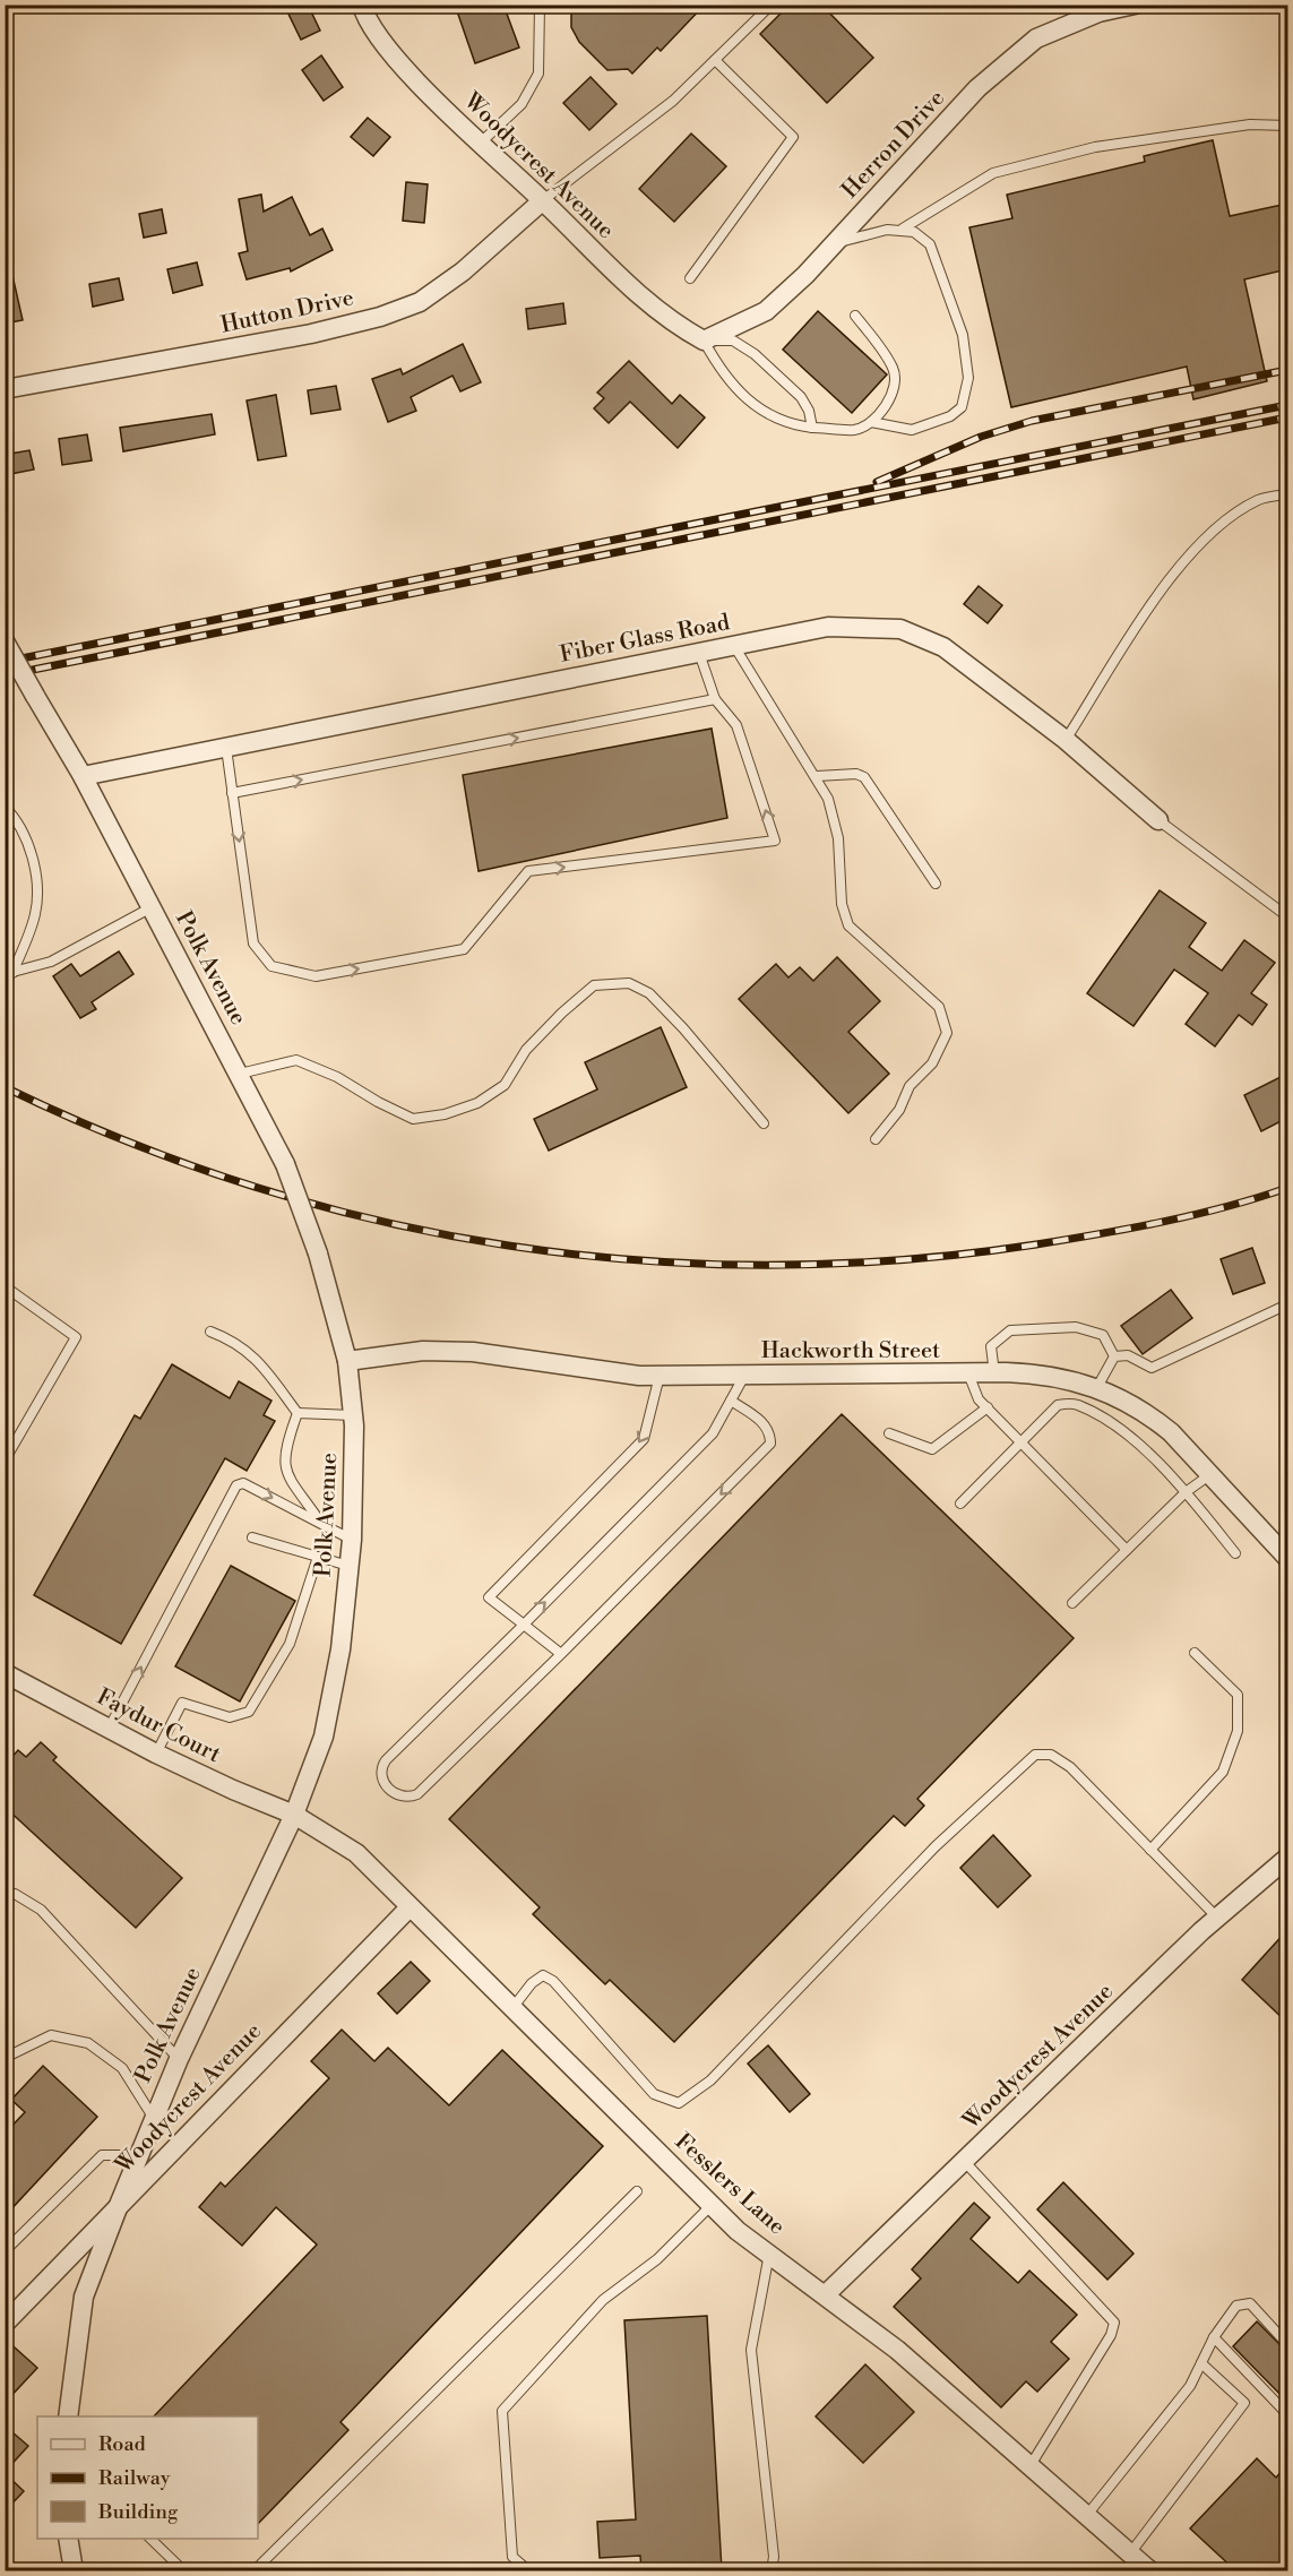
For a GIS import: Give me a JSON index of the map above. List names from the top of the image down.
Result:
{
  "streets": {
    "street": [
      "Herron Drive",
      "Woodycrest Avenue",
      "Hutton Drive",
      "Fiber Glass Road",
      "Polk Avenue",
      "Hackworth Street",
      "Faydur Court",
      "Fesslers Lane"
    ]
  },
  "crossings": [
    ["Herron Drive", "Woodycrest Avenue"],
    ["Woodycrest Avenue", "Hutton Drive"],
    ["Woodycrest Avenue", "Polk Avenue"],
    ["Woodycrest Avenue", "Fesslers Lane"],
    ["Fiber Glass Road", "Polk Avenue"],
    ["Polk Avenue", "Hackworth Street"],
    ["Polk Avenue", "Faydur Court"],
    ["Polk Avenue", "Fesslers Lane"],
    ["Faydur Court", "Fesslers Lane"]
  ],
  "legend": ["Road", "Railway", "Building"]
}
